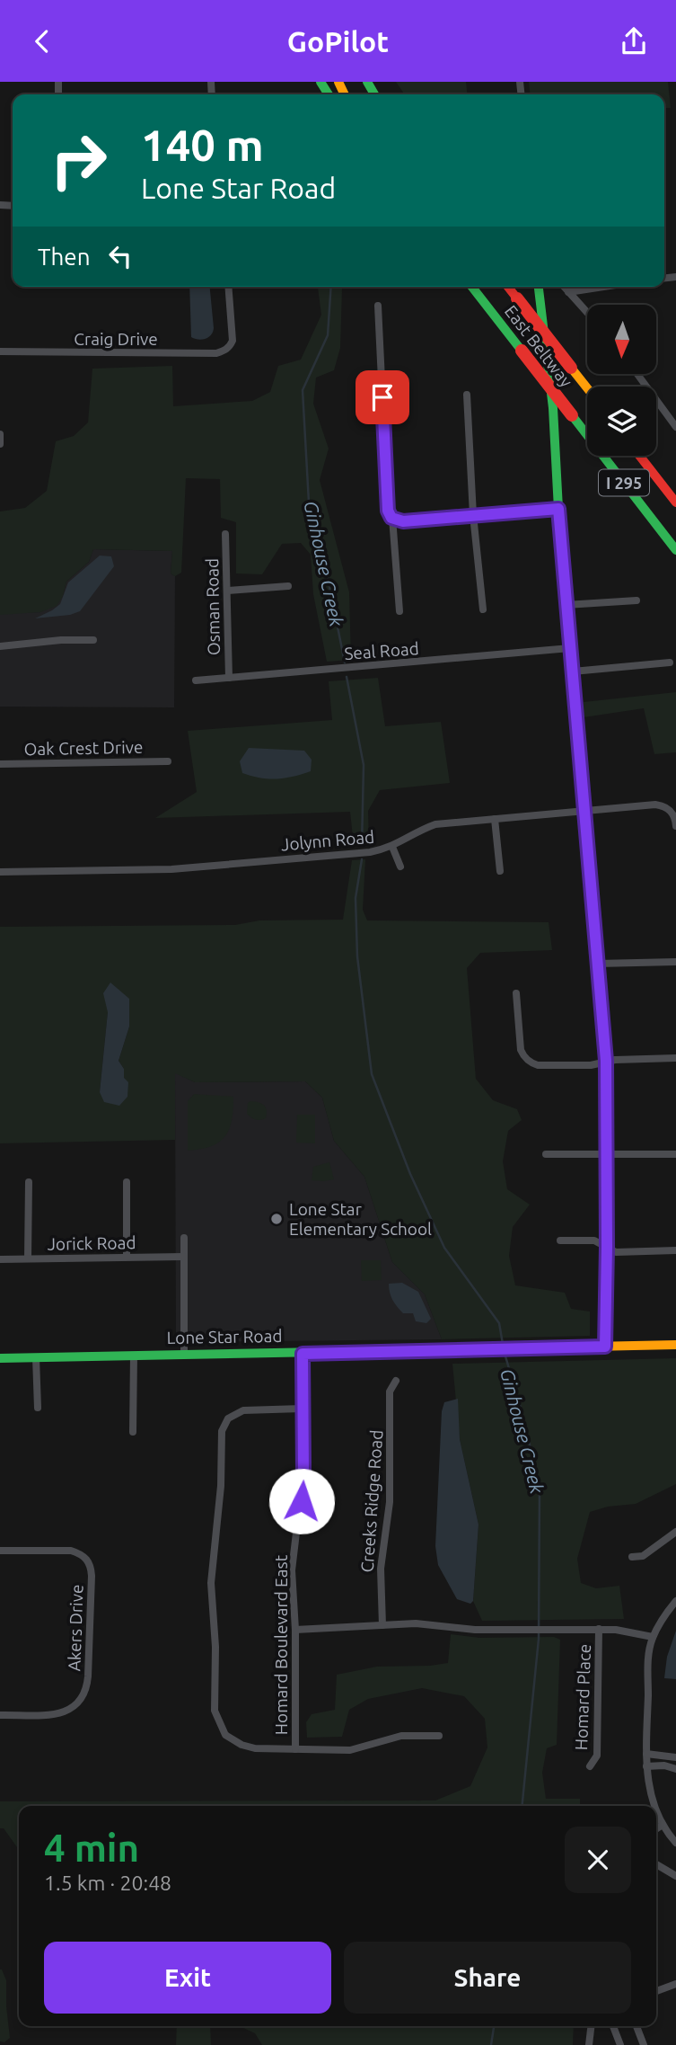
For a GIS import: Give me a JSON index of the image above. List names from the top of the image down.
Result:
{
  "streets": {
    "main road": ["East Beltway", "I 295", "Lone Star Road"],
    "street": [
      "Craig Drive",
      "Osman Road",
      "Seal Road",
      "Oak Crest Drive",
      "Jolynn Road",
      "Jorick Road",
      "Creeks Ridge Road",
      "Akers Drive",
      "Homard Boulevard East",
      "Homard Place"
    ]
  },
  "crossings": [
    ["Osman Road", "Seal Road"],
    ["Lone Star Road", "Homard Boulevard East"]
  ],
  "water": ["Ginhouse Creek"],
  "places": ["Lone Star Elementary School"],
  "north": "bottom",
  "page": {
    "header": "GoPilot",
    "turn": ["140 m", "Lone Star Road"],
    "then": "Then",
    "heading": ["4 min", "1.5 km · 20:48"],
    "buttons": ["Exit", "Share"]
  }
}
